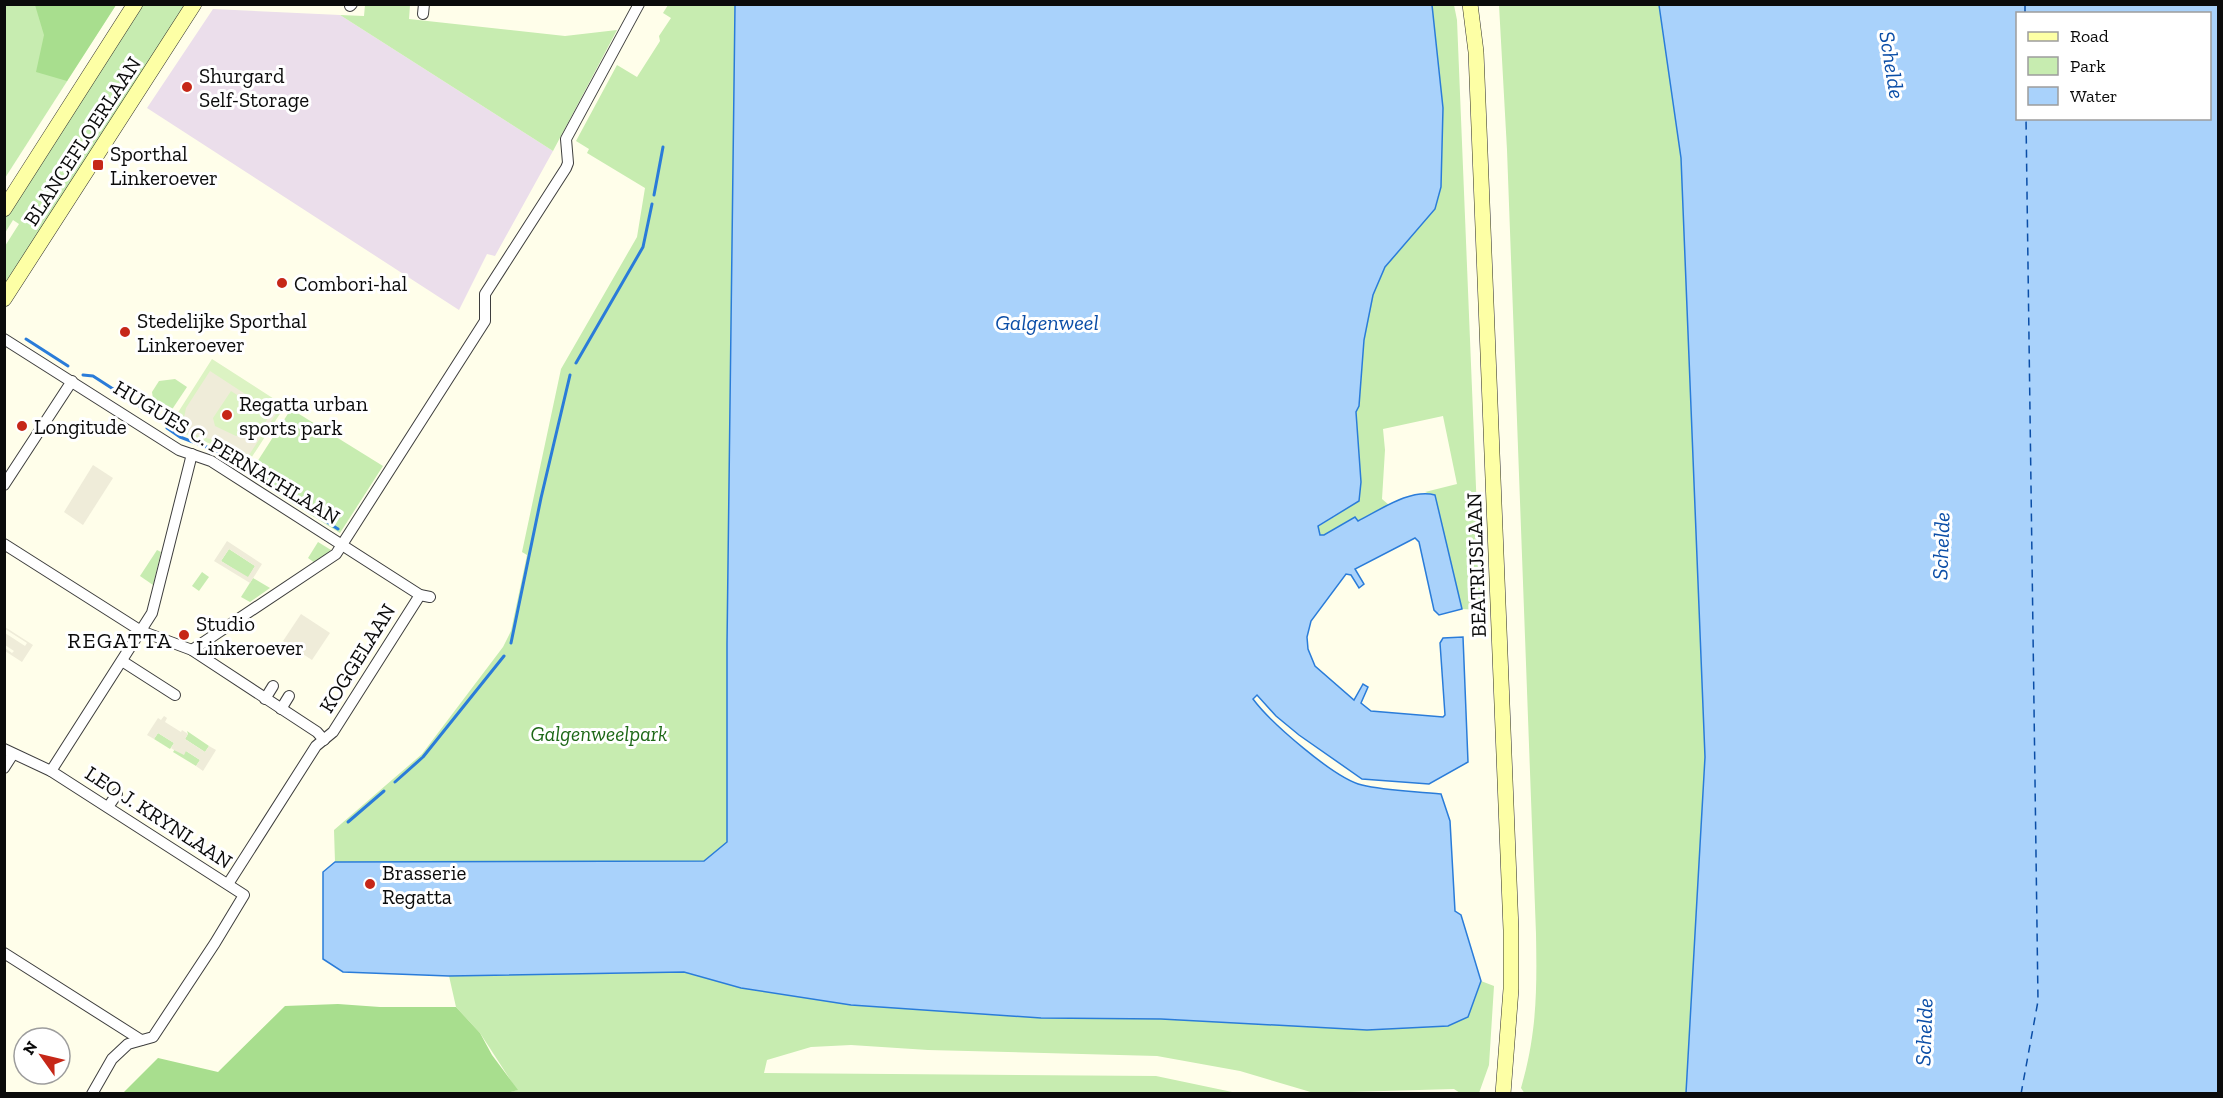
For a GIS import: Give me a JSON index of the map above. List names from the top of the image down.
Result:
{
  "streets": {
    "street": [
      "BLANCEFLOERLAAN",
      "HUGUES C. PERNATHLAAN",
      "BEATRIJSLAAN",
      "KOGGELAAN",
      "LEO J. KRYNLAAN"
    ]
  },
  "crossings": [
    ["HUGUES C. PERNATHLAAN", "KOGGELAAN"],
    ["KOGGELAAN", "LEO J. KRYNLAAN"]
  ],
  "districts": ["REGATTA"],
  "water": ["Schelde", "Galgenweel"],
  "parks": ["Galgenweelpark"],
  "places": {
    "other": [
      "Shurgard Self-Storage",
      "Combori-hal",
      "Stedelijke Sporthal Linkeroever",
      "Regatta urban sports park",
      "Longitude",
      "Studio Linkeroever",
      "Brasserie Regatta"
    ],
    "transit": ["Sporthal Linkeroever"]
  },
  "legend": ["Road", "Park", "Water"],
  "north": "top left"
}
